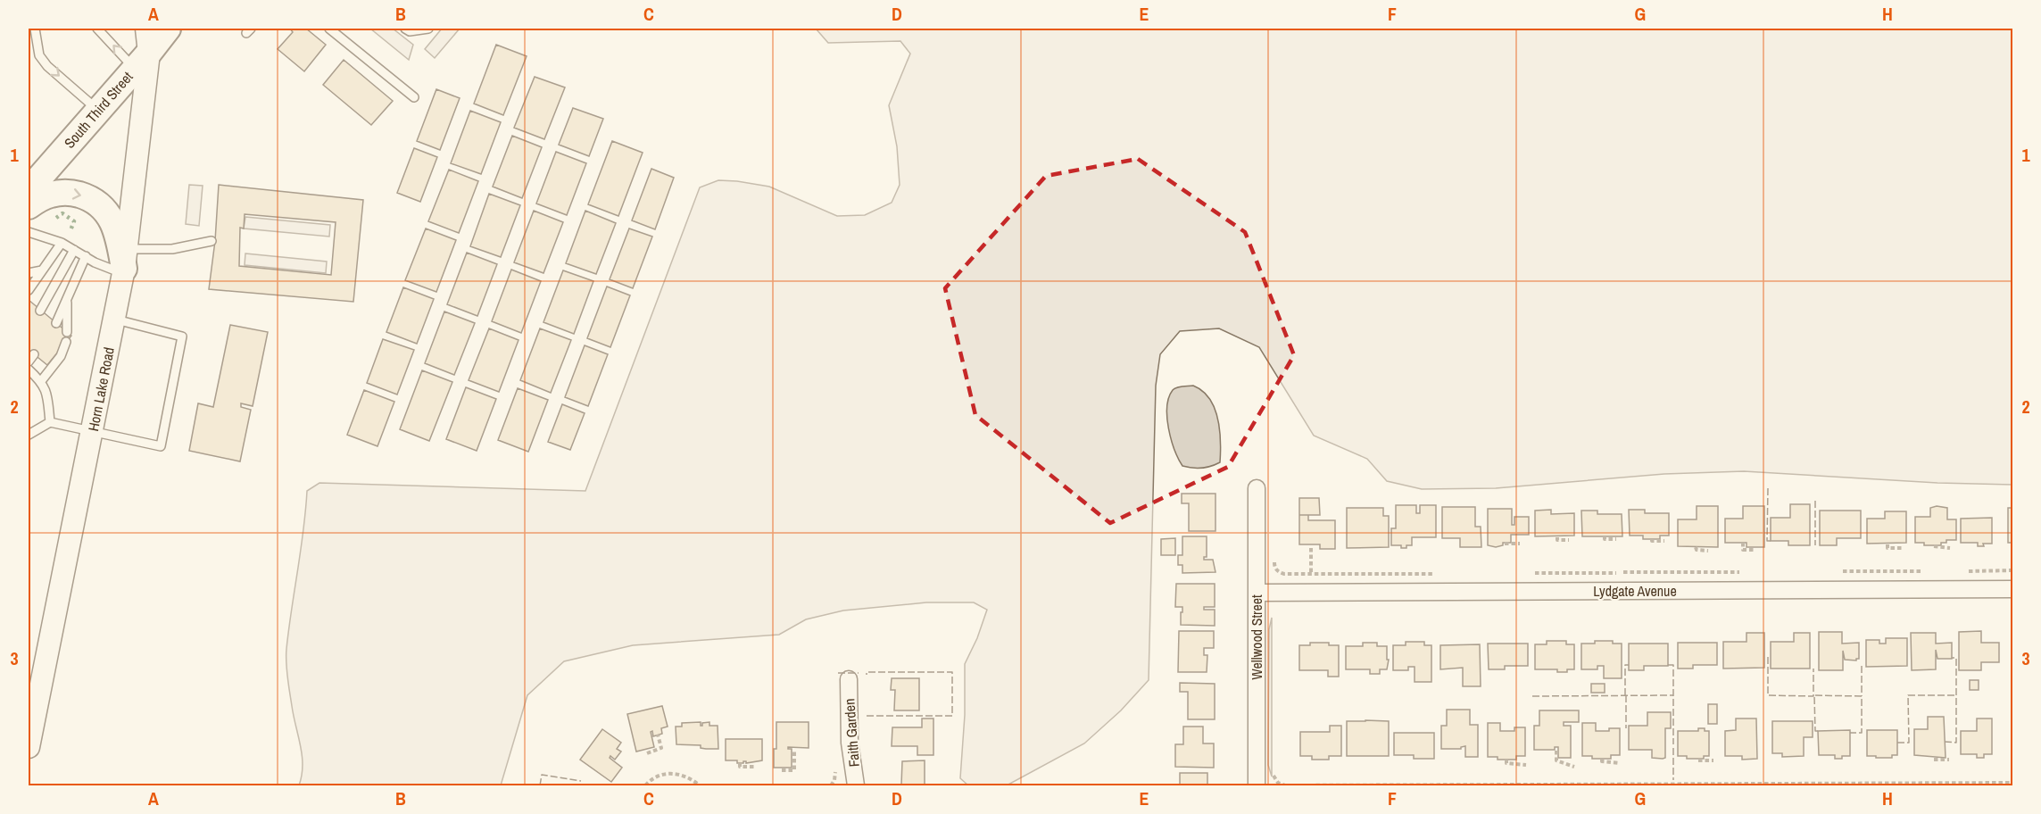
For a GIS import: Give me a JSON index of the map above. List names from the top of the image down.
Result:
{
  "streets": {
    "highway": ["South Third Street"],
    "main road": ["Horn Lake Road"],
    "street": ["Lydgate Avenue", "Wellwood Street", "Faith Garden"]
  },
  "crossings": [
    ["South Third Street", "Horn Lake Road"],
    ["Lydgate Avenue", "Wellwood Street"]
  ],
  "grid": {
    "columns": [
      "A",
      "B",
      "C",
      "D",
      "E",
      "F",
      "G",
      "H"
    ],
    "rows": ["1", "2", "3"]
  }
}
